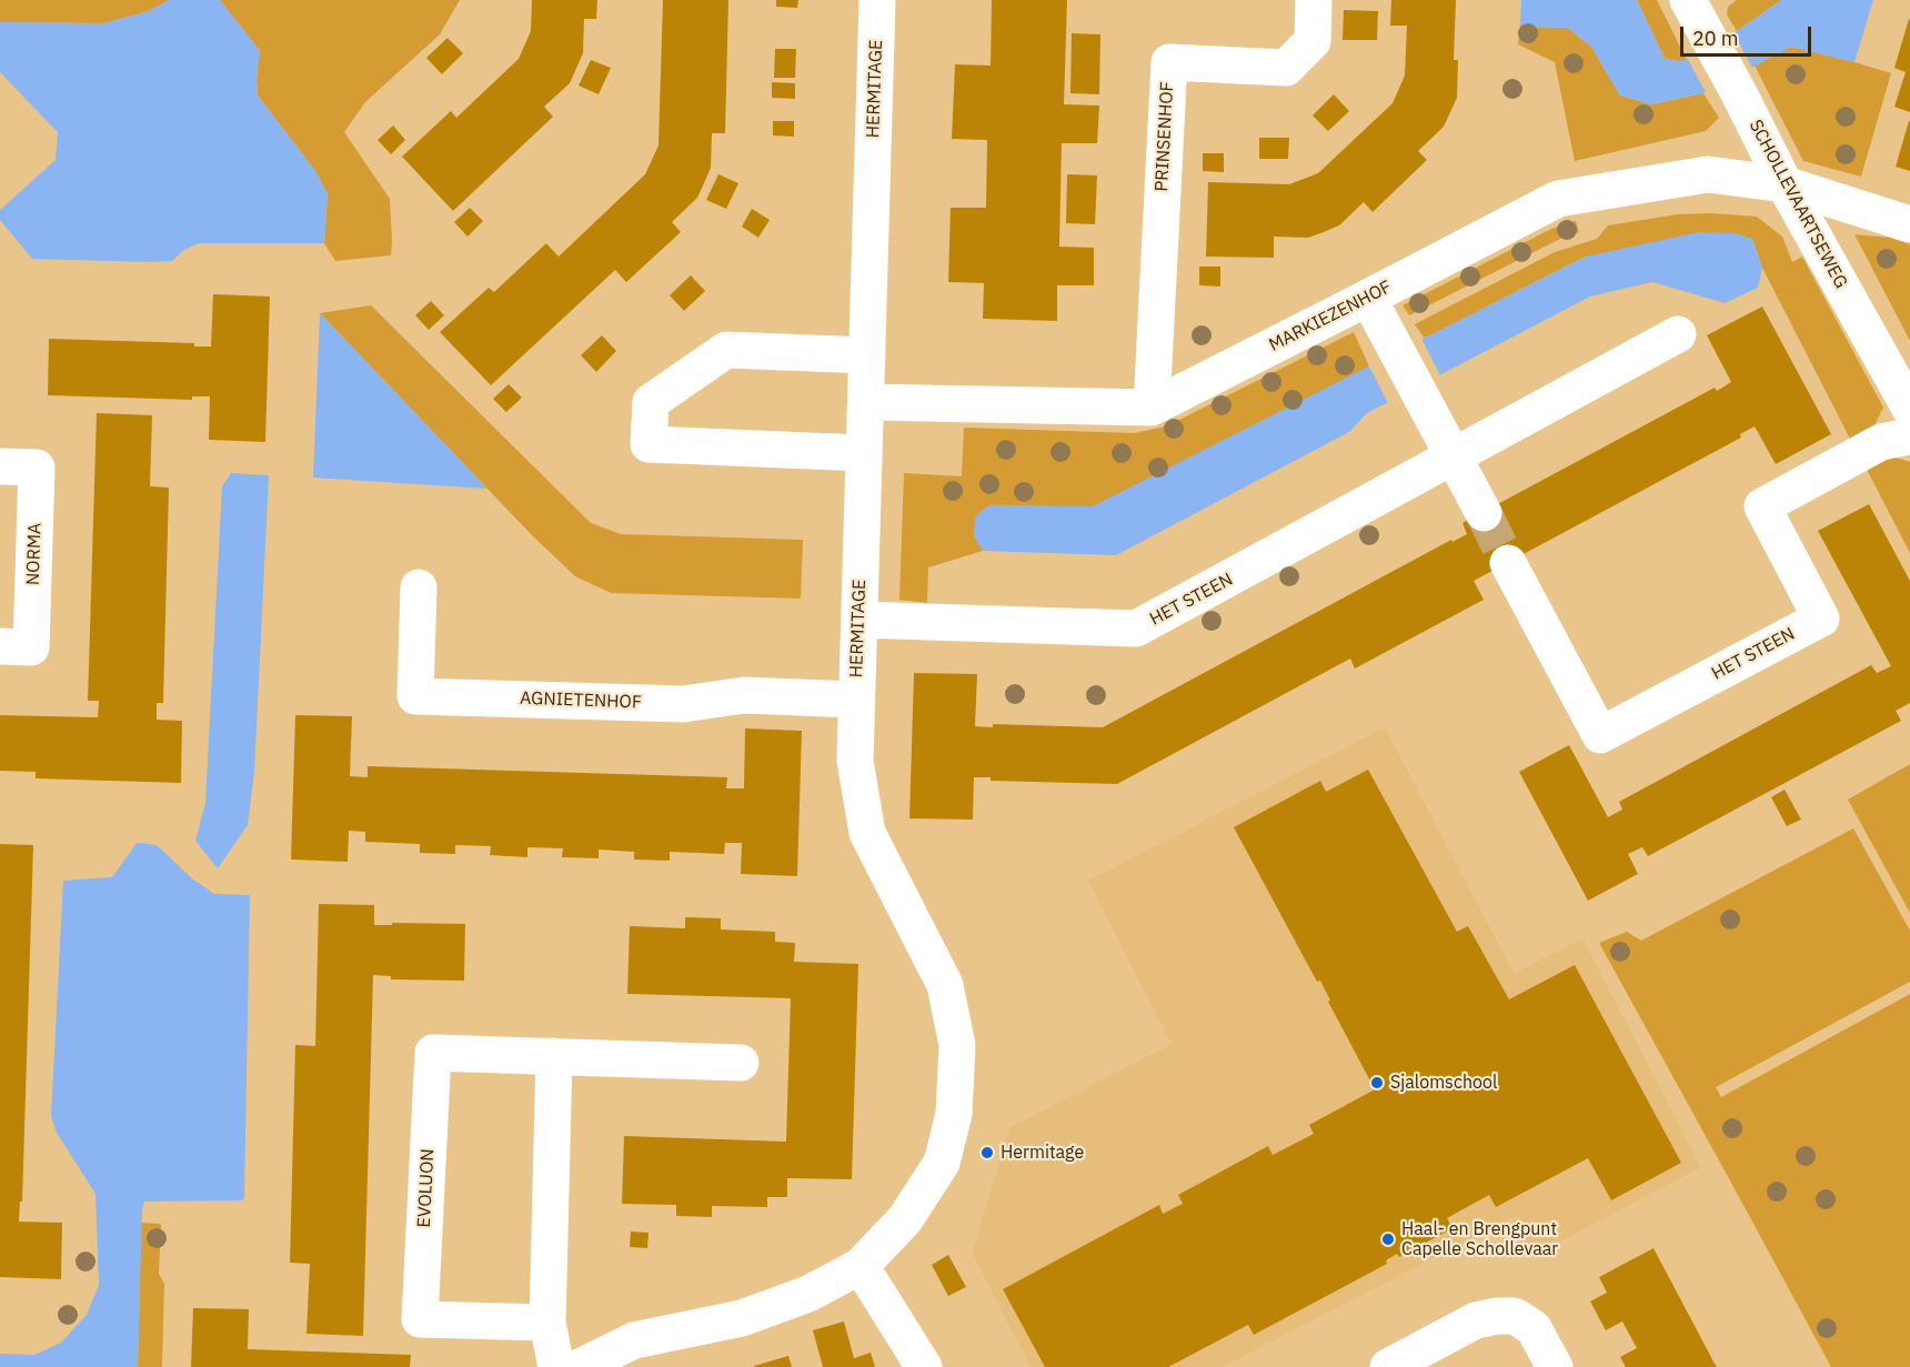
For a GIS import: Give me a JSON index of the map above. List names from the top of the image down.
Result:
{
  "streets": {
    "street": [
      "HERMITAGE",
      "PRINSENHOF",
      "SCHOLLEVAARTSEWEG",
      "MARKIEZENHOF",
      "NORMA",
      "HET STEEN",
      "AGNIETENHOF",
      "EVOLUON"
    ]
  },
  "crossings": [
    ["HERMITAGE", "MARKIEZENHOF"],
    ["HERMITAGE", "HET STEEN"],
    ["HERMITAGE", "AGNIETENHOF"],
    ["PRINSENHOF", "MARKIEZENHOF"],
    ["SCHOLLEVAARTSEWEG", "MARKIEZENHOF"]
  ],
  "places": ["Sjalomschool", "Hermitage", "Haal- en Brengpunt Capelle Schollevaar"],
  "scale_bar": "20 m"
}
